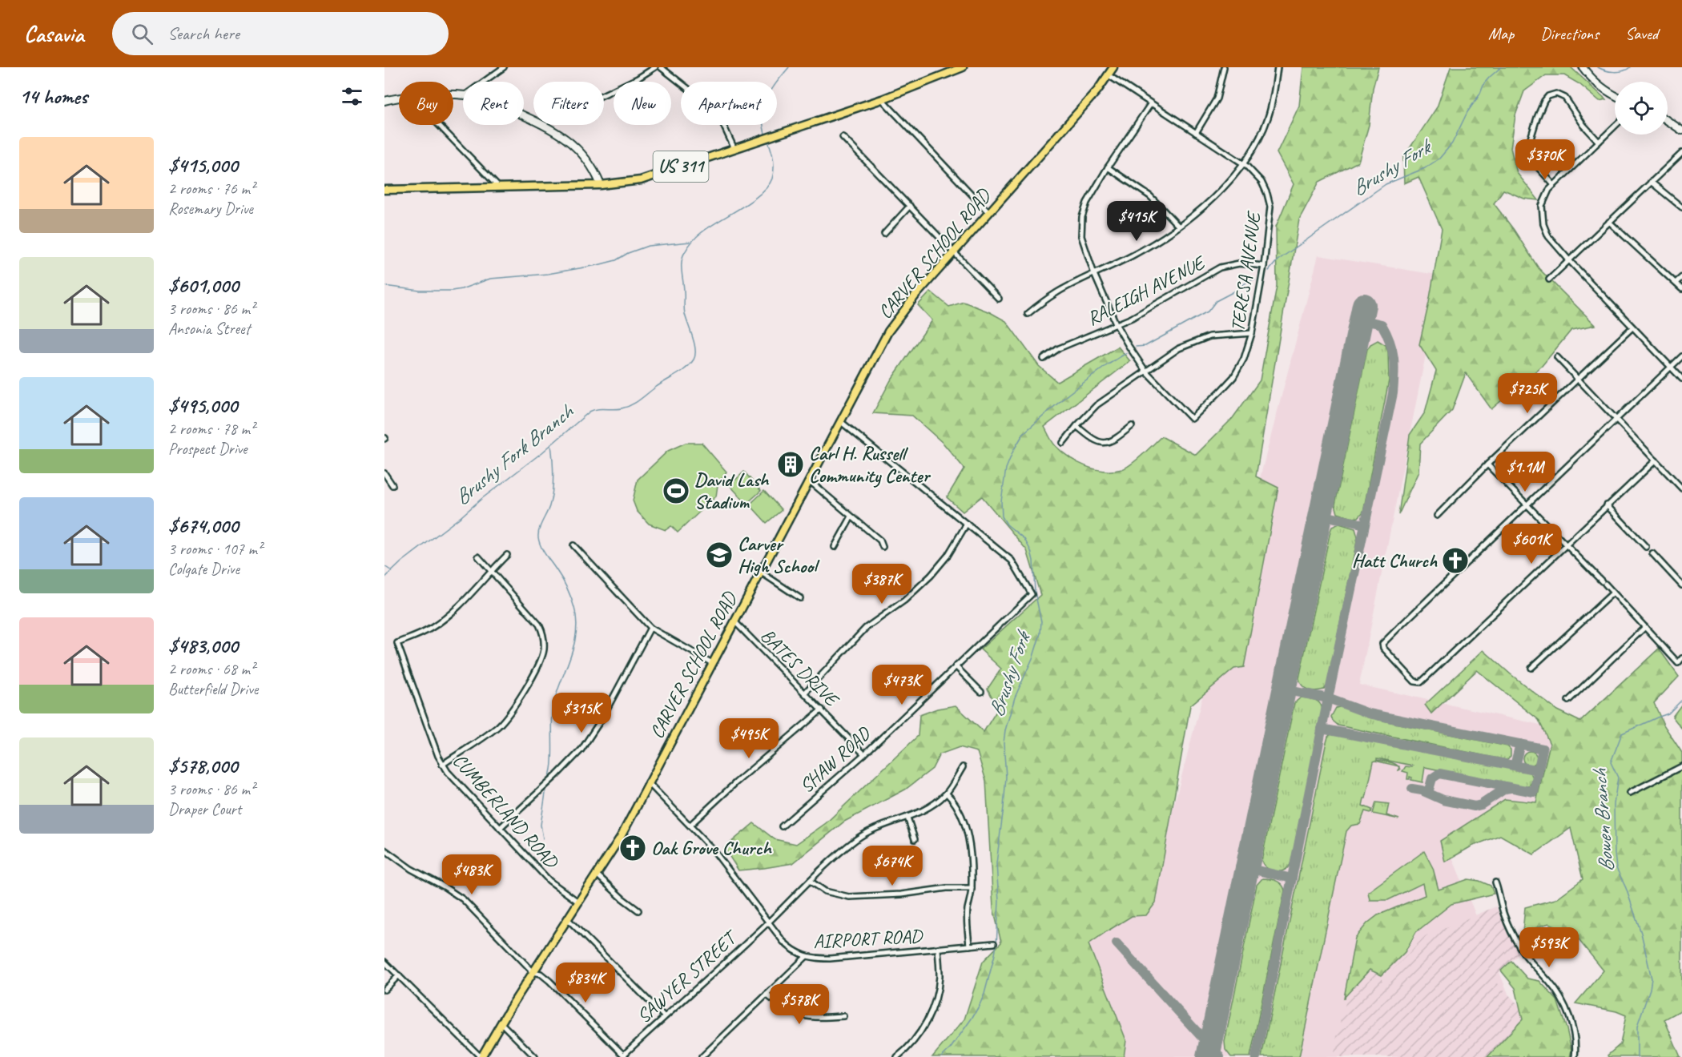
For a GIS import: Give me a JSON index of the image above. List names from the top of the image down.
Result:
{
  "streets": {
    "main road": ["US 311", "CARVER SCHOOL ROAD"],
    "street": [
      "TERESA AVENUE",
      "RALEIGH AVENUE",
      "BATES DRIVE",
      "SHAW ROAD",
      "CUMBERLAND ROAD",
      "AIRPORT ROAD",
      "SAWYER STREET"
    ]
  },
  "crossings": [
    ["CARVER SCHOOL ROAD", "TERESA AVENUE"],
    ["CARVER SCHOOL ROAD", "BATES DRIVE"],
    ["CARVER SCHOOL ROAD", "CUMBERLAND ROAD"],
    ["CARVER SCHOOL ROAD", "AIRPORT ROAD"],
    ["TERESA AVENUE", "RALEIGH AVENUE"],
    ["BATES DRIVE", "SHAW ROAD"],
    ["AIRPORT ROAD", "SAWYER STREET"]
  ],
  "water": ["Brushy Fork", "Brushy Fork Branch", "Bowen Branch"],
  "places": {
    "building": ["Carl H. Russell Community Center"],
    "sports": ["David Lash Stadium"],
    "school or university": ["Carver High School"],
    "church": ["Hatt Church", "Oak Grove Church"]
  },
  "page": {
    "header": "Casavia",
    "search": "Search here",
    "nav": ["Map", "Directions", "Saved"],
    "heading": "14 homes",
    "chip": [
      "Buy",
      "Rent",
      "Filters",
      "New",
      "Apartment"
    ],
    "list": [
      {
        "name": "$415,000",
        "note": "2 rooms · 76 m² · Rosemary Drive"
      },
      {
        "name": "$601,000",
        "note": "3 rooms · 86 m² · Ansonia Street"
      },
      {
        "name": "$495,000",
        "note": "2 rooms · 78 m² · Prospect Drive"
      },
      {
        "name": "$674,000",
        "note": "3 rooms · 107 m² · Colgate Drive"
      },
      {
        "name": "$483,000",
        "note": "2 rooms · 68 m² · Butterfield Drive"
      },
      {
        "name": "$578,000",
        "note": "3 rooms · 86 m² · Draper Court"
      }
    ],
    "price": [
      "$370K",
      "$415K",
      "$725K",
      "$1.1M",
      "$601K",
      "$387K",
      "$473K",
      "$315K",
      "$495K",
      "$674K",
      "$483K",
      "$593K",
      "$834K",
      "$578K"
    ]
  }
}
